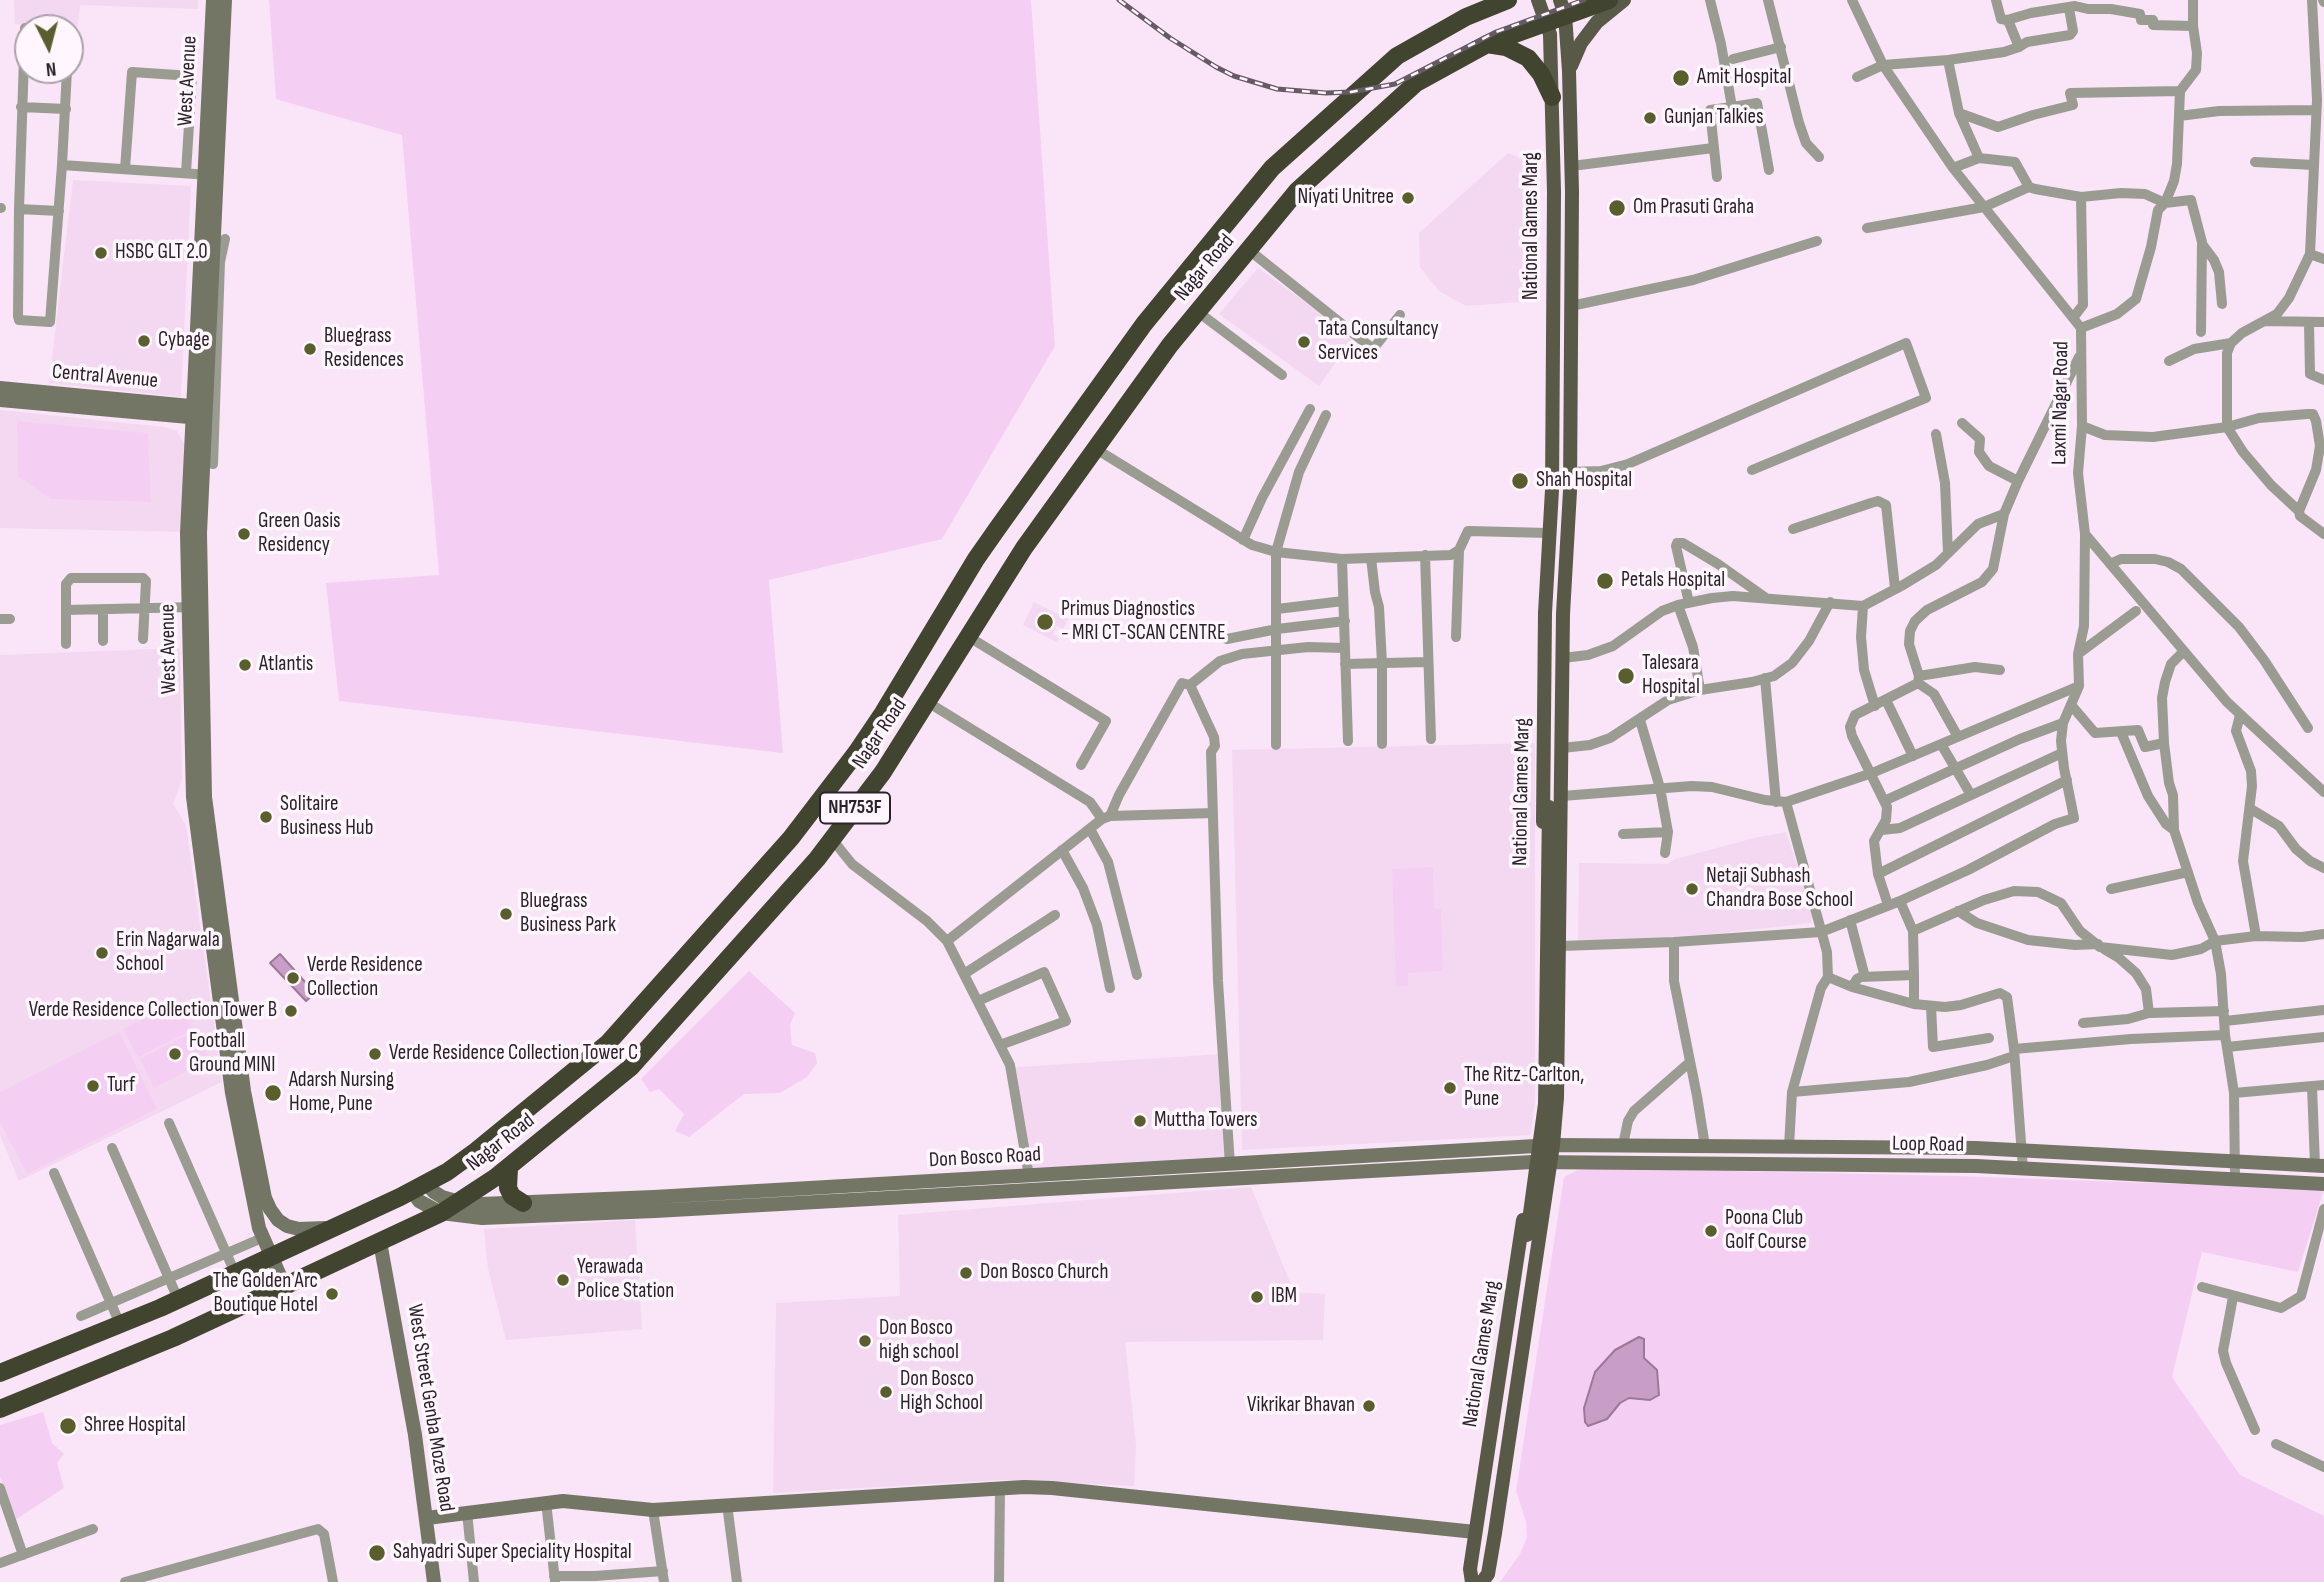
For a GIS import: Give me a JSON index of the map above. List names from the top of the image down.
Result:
{
  "streets": {
    "highway": ["Nagar Road", "NH753F"],
    "main road": [
      "West Avenue",
      "National Games Marg",
      "Central Avenue",
      "Loop Road",
      "Don Bosco Road",
      "West Street Genba Moze Road"
    ],
    "street": ["Laxmi Nagar Road"]
  },
  "crossings": [
    ["West Avenue", "Nagar Road"],
    ["West Avenue", "Central Avenue"],
    ["National Games Marg", "Nagar Road"],
    ["National Games Marg", "Loop Road"],
    ["National Games Marg", "Don Bosco Road"],
    ["Nagar Road", "Don Bosco Road"],
    ["Nagar Road", "West Street Genba Moze Road"],
    ["Loop Road", "Don Bosco Road"]
  ],
  "places": [
    "Amit Hospital",
    "Gunjan Talkies",
    "Niyati Unitree",
    "Om Prasuti Graha",
    "HSBC GLT 2.0",
    "Cybage",
    "Tata Consultancy Services",
    "Bluegrass Residences",
    "Shah Hospital",
    "Green Oasis Residency",
    "Petals Hospital",
    "Primus Diagnostics - MRI CT-SCAN CENTRE",
    "Atlantis",
    "Talesara Hospital",
    "Solitaire Business Hub",
    "Netaji Subhash Chandra Bose School",
    "Bluegrass Business Park",
    "Erin Nagarwala School",
    "Verde Residence Collection",
    "Verde Residence Collection Tower B",
    "Football Ground MINI",
    "Verde Residence Collection Tower C",
    "Turf",
    "The Ritz-Carlton, Pune",
    "Adarsh Nursing Home, Pune",
    "Muttha Towers",
    "Poona Club Golf Course",
    "Don Bosco Church",
    "Yerawada Police Station",
    "The Golden Arc Boutique Hotel",
    "IBM",
    "Don Bosco high school",
    "Don Bosco High School",
    "Vikrikar Bhavan",
    "Shree Hospital",
    "Sahyadri Super Speciality Hospital"
  ],
  "north": "bottom"
}
